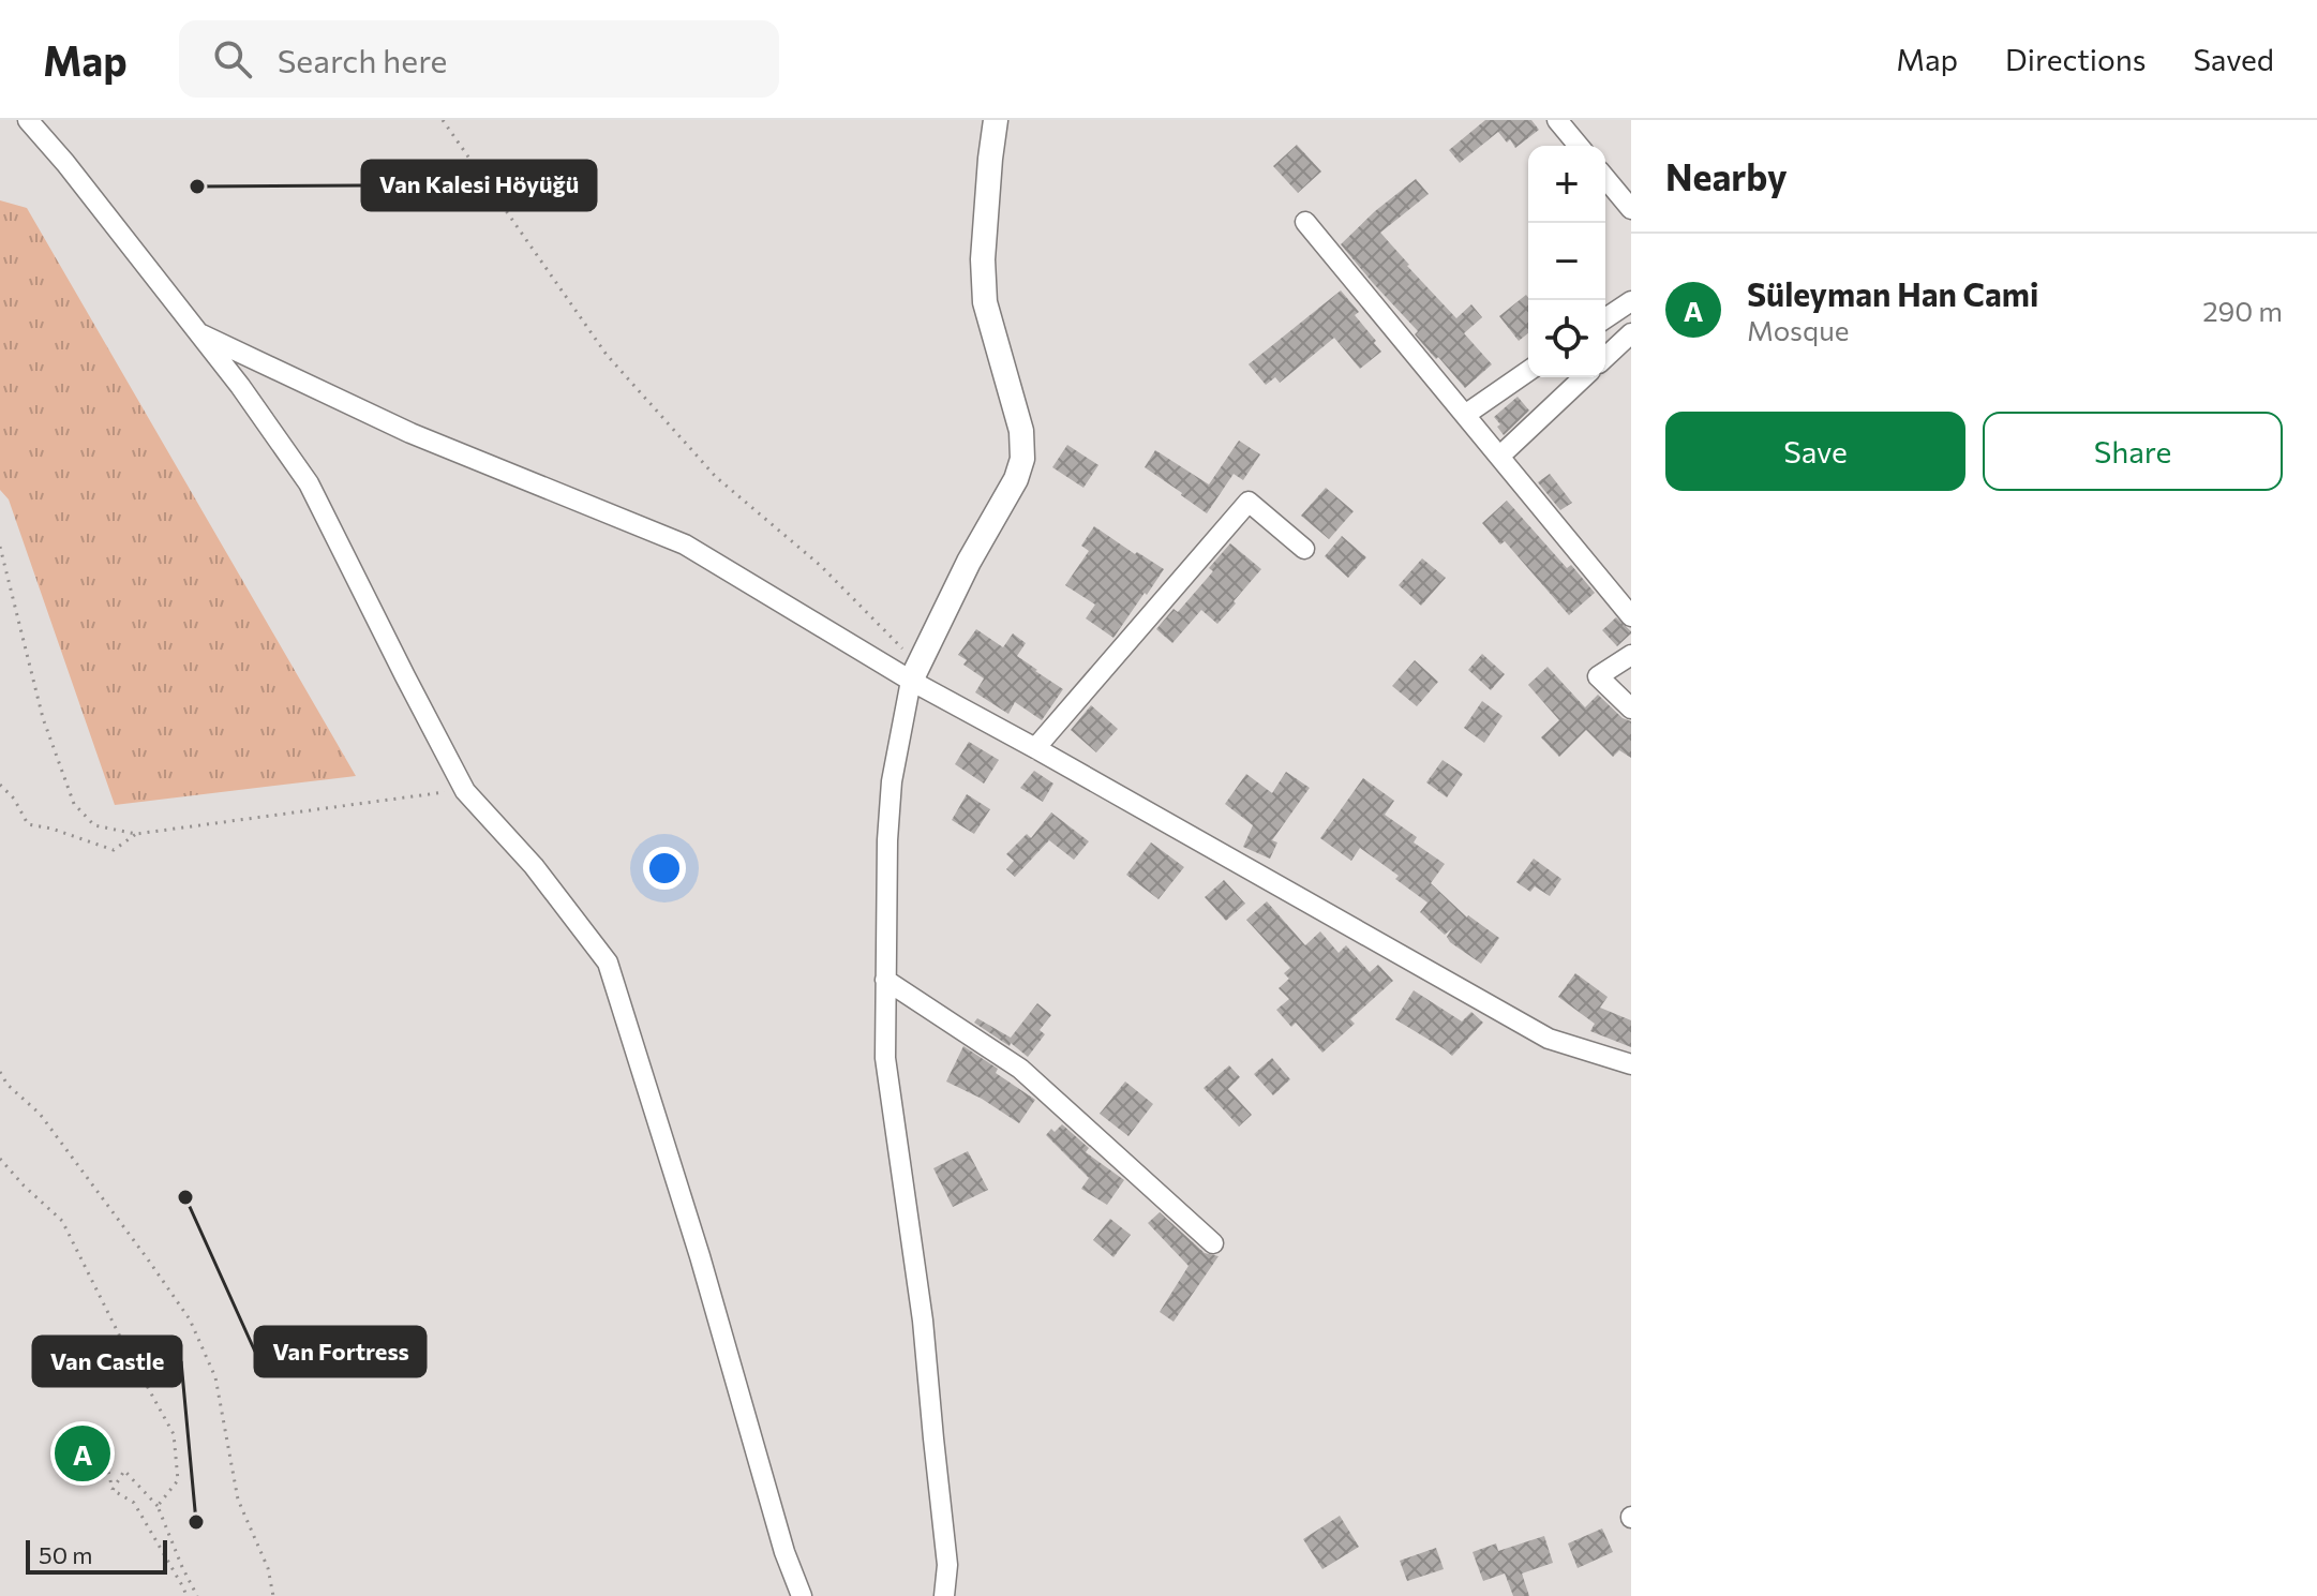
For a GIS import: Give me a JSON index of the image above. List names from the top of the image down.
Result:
{
  "places": ["Van Kalesi Höyüğü", "Van Fortress", "Van Castle"],
  "scale_bar": "50 m",
  "page": {
    "header": "Map",
    "search": "Search here",
    "nav": ["Map", "Directions", "Saved"],
    "heading": "Nearby",
    "map_buttons": ["+", "−"],
    "list": [
      {
        "mark": "A",
        "name": "Süleyman Han Cami",
        "note": "Mosque",
        "value": "290 m"
      }
    ],
    "buttons": ["Save", "Share"],
    "pins": "A",
    "scale": "50 m"
  }
}
